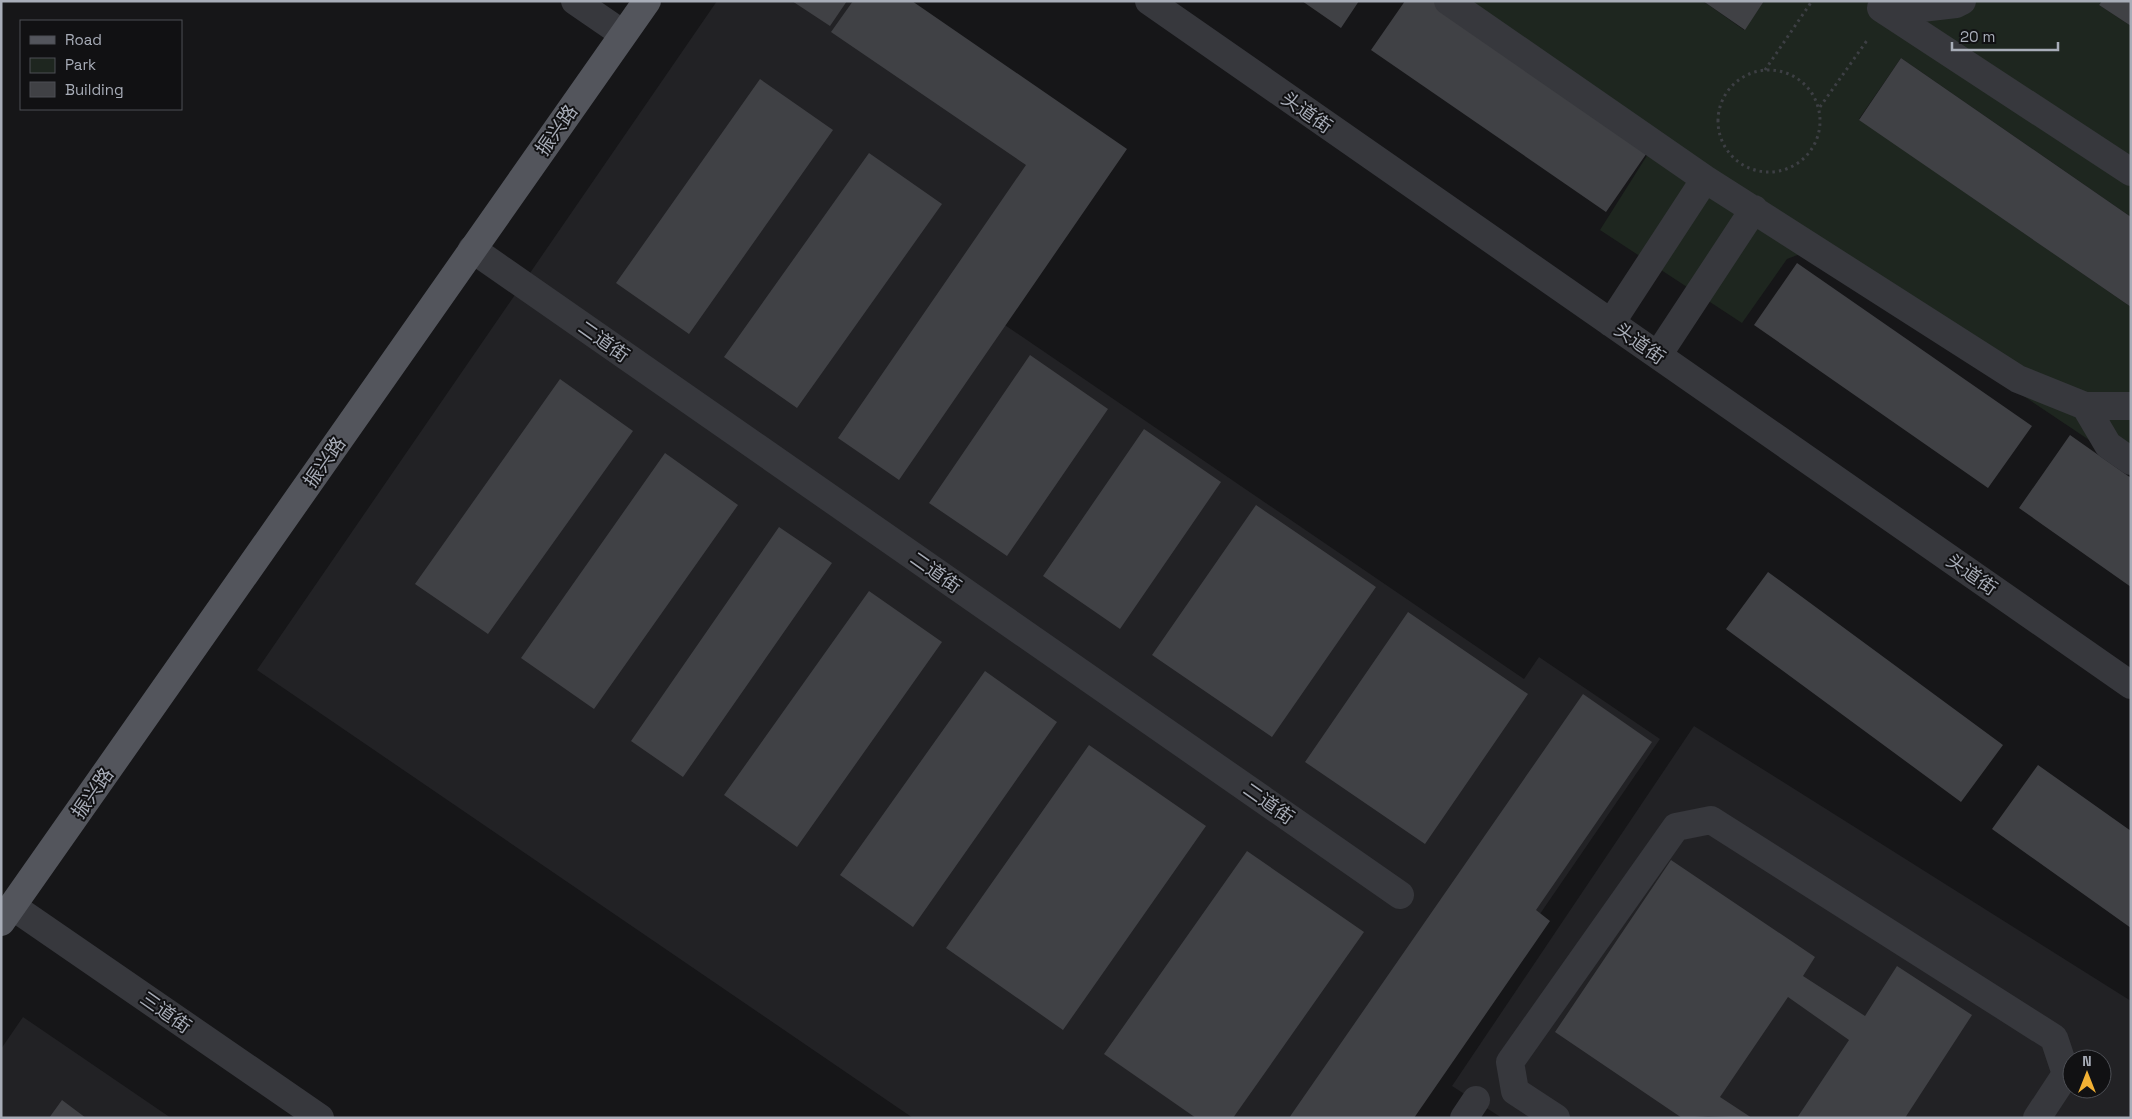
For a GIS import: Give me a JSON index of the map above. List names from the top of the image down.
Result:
{
  "streets": {
    "main road": ["振兴路"],
    "street": ["头道街", "二道街", "三道街"]
  },
  "crossings": [
    ["振兴路", "二道街"],
    ["振兴路", "三道街"]
  ],
  "legend": ["Road", "Park", "Building"],
  "scale_bar": "20 m",
  "north": "top"
}
